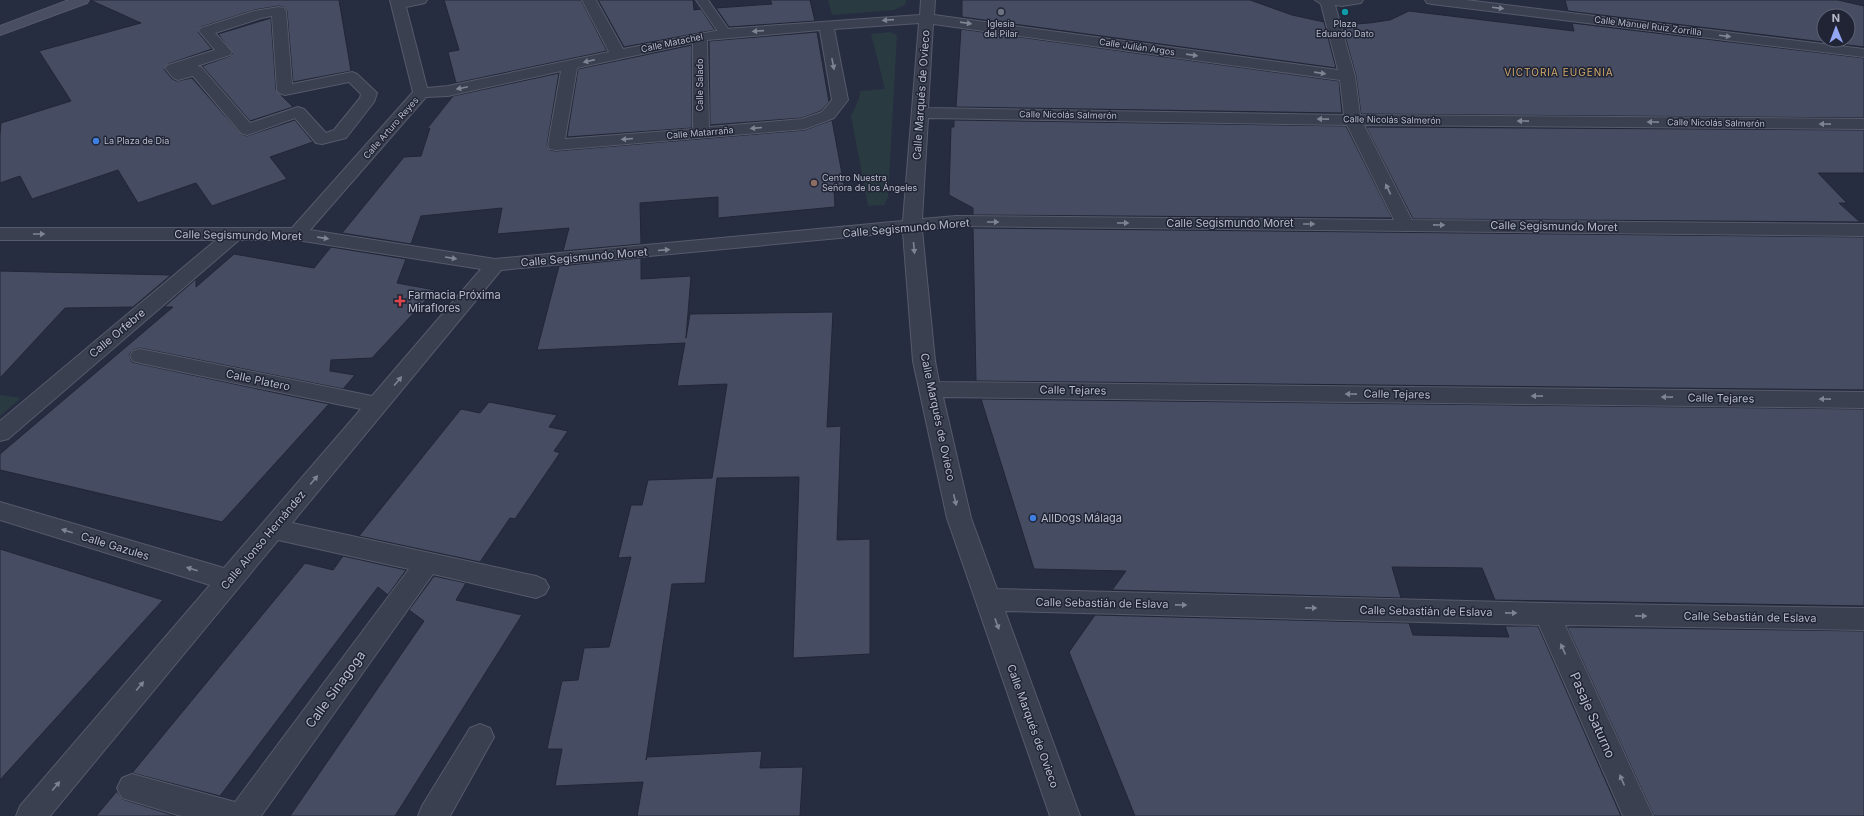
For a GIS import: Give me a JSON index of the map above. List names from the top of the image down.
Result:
{
  "streets": {
    "street": [
      "Calle Manuel Ruiz Zorrilla",
      "Calle Matachel",
      "Calle Julián Argos",
      "Calle Salado",
      "Calle Marqués de Ovieco",
      "Calle Nicolás Salmerón",
      "Calle Arturo Reyes",
      "Calle Matarraña",
      "Calle Segismundo Moret",
      "Calle Orfebre",
      "Calle Platero",
      "Calle Tejares",
      "Calle Alonso Hernández",
      "Calle Gazules",
      "Calle Sebastián de Eslava",
      "Calle Sinagoga",
      "Pasaje Saturno"
    ]
  },
  "crossings": [
    ["Calle Matachel", "Calle Julián Argos"],
    ["Calle Matachel", "Calle Salado"],
    ["Calle Matachel", "Calle Marqués de Ovieco"],
    ["Calle Matachel", "Calle Arturo Reyes"],
    ["Calle Matachel", "Calle Matarraña"],
    ["Calle Julián Argos", "Calle Marqués de Ovieco"],
    ["Calle Salado", "Calle Matarraña"],
    ["Calle Marqués de Ovieco", "Calle Nicolás Salmerón"],
    ["Calle Marqués de Ovieco", "Calle Segismundo Moret"],
    ["Calle Marqués de Ovieco", "Calle Tejares"],
    ["Calle Marqués de Ovieco", "Calle Sebastián de Eslava"],
    ["Calle Arturo Reyes", "Calle Segismundo Moret"],
    ["Calle Segismundo Moret", "Calle Orfebre"],
    ["Calle Segismundo Moret", "Calle Alonso Hernández"],
    ["Calle Platero", "Calle Alonso Hernández"],
    ["Calle Alonso Hernández", "Calle Gazules"],
    ["Calle Sebastián de Eslava", "Pasaje Saturno"]
  ],
  "one_way": [
    "Calle Manuel Ruiz Zorrilla",
    "Calle Matachel",
    "Calle Julián Argos",
    "Calle Marqués de Ovieco",
    "Calle Nicolás Salmerón",
    "Calle Segismundo Moret",
    "Calle Tejares",
    "Calle Alonso Hernández",
    "Calle Gazules",
    "Calle Sebastián de Eslava",
    "Pasaje Saturno"
  ],
  "districts": ["VICTORIA EUGENIA"],
  "places": {
    "other": [
      "Iglesia del Pilar",
      "Plaza Eduardo Dato",
      "La Plaza de Dia",
      "Centro Nuestra Señora de los Ángeles",
      "AllDogs Málaga"
    ],
    "health": ["Farmacia Próxima Miraflores"]
  },
  "north": "top"
}
